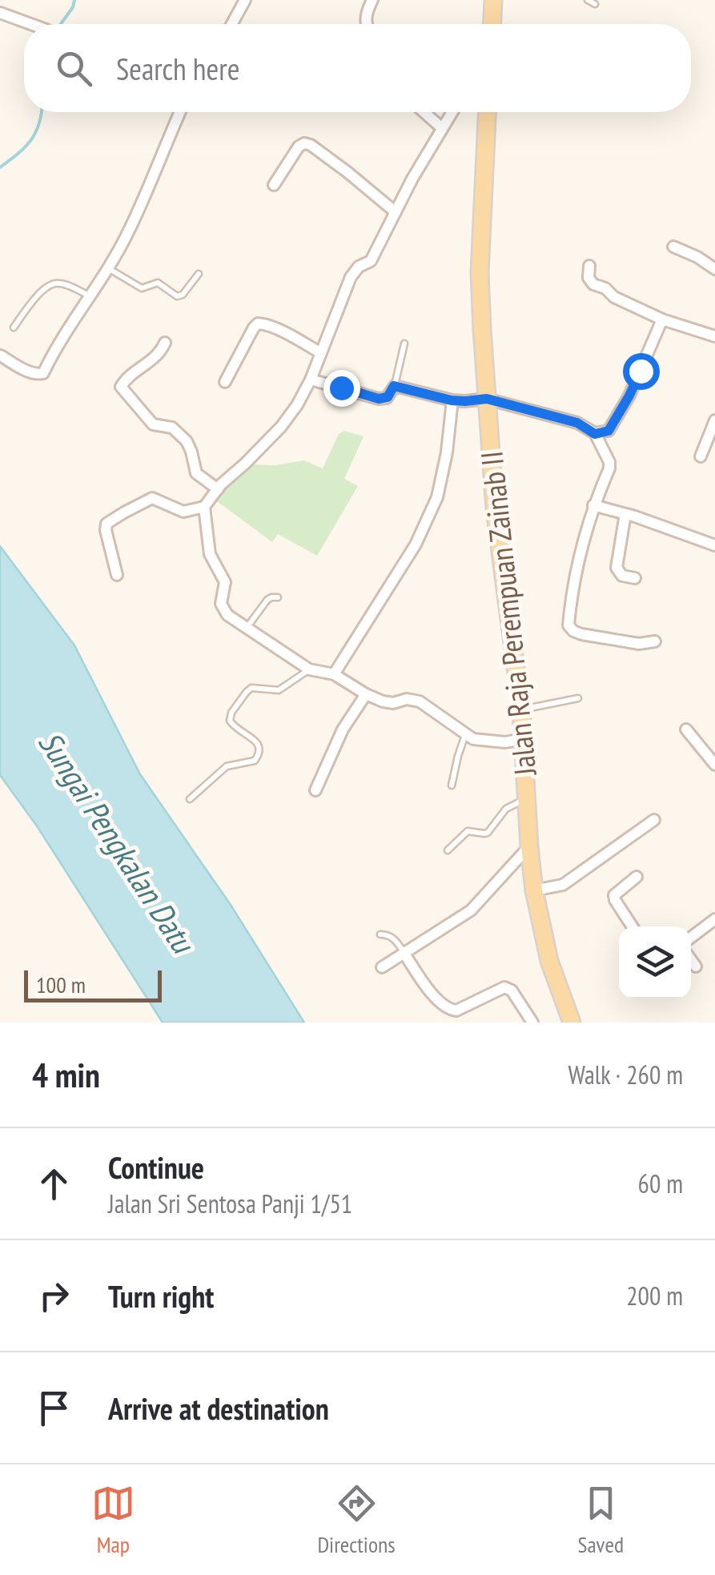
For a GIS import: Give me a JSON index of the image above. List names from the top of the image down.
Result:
{
  "streets": {
    "main road": ["Jalan Raja Perempuan Zainab II"]
  },
  "water": ["Sungai Pengkalan Datu"],
  "scale_bar": "100 m",
  "page": {
    "search": "Search here",
    "scale": "100 m",
    "heading": ["4 min", "Walk · 260 m"],
    "list": [
      ["Continue", "Jalan Sri Sentosa Panji 1/51", "60 m"],
      ["Turn right", "200 m"],
      "Arrive at destination"
    ],
    "nav": ["Map", "Directions", "Saved"]
  }
}
